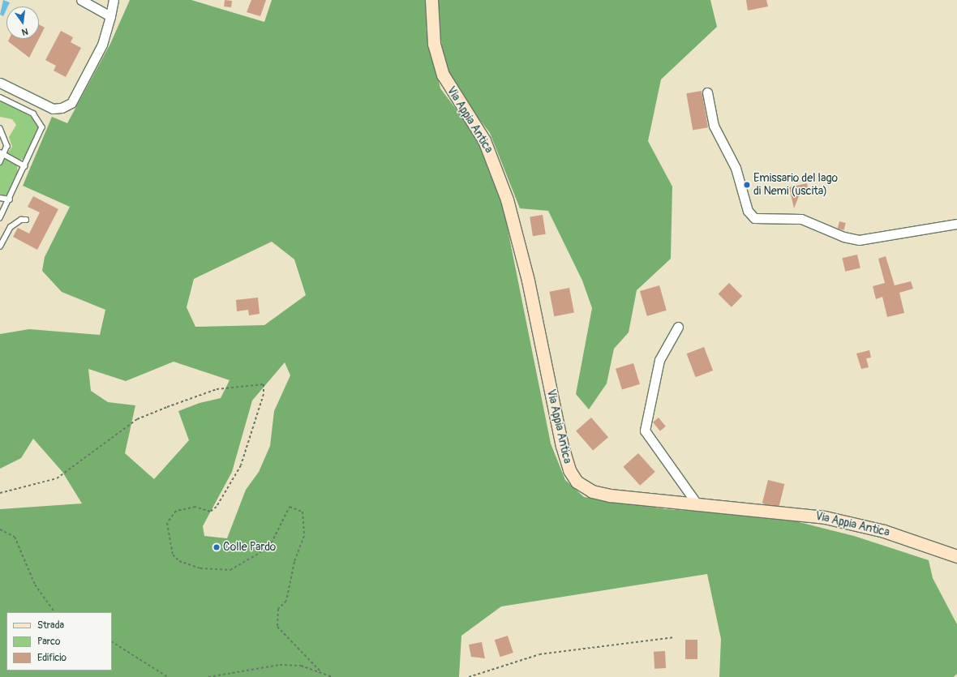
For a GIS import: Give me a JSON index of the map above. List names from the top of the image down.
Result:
{
  "streets": {
    "street": ["Via Appia Antica"]
  },
  "places": ["Emissario del lago di Nemi (uscita)", "Colle Pardo"],
  "legend": ["Strada", "Parco", "Edificio"],
  "north": "bottom"
}
